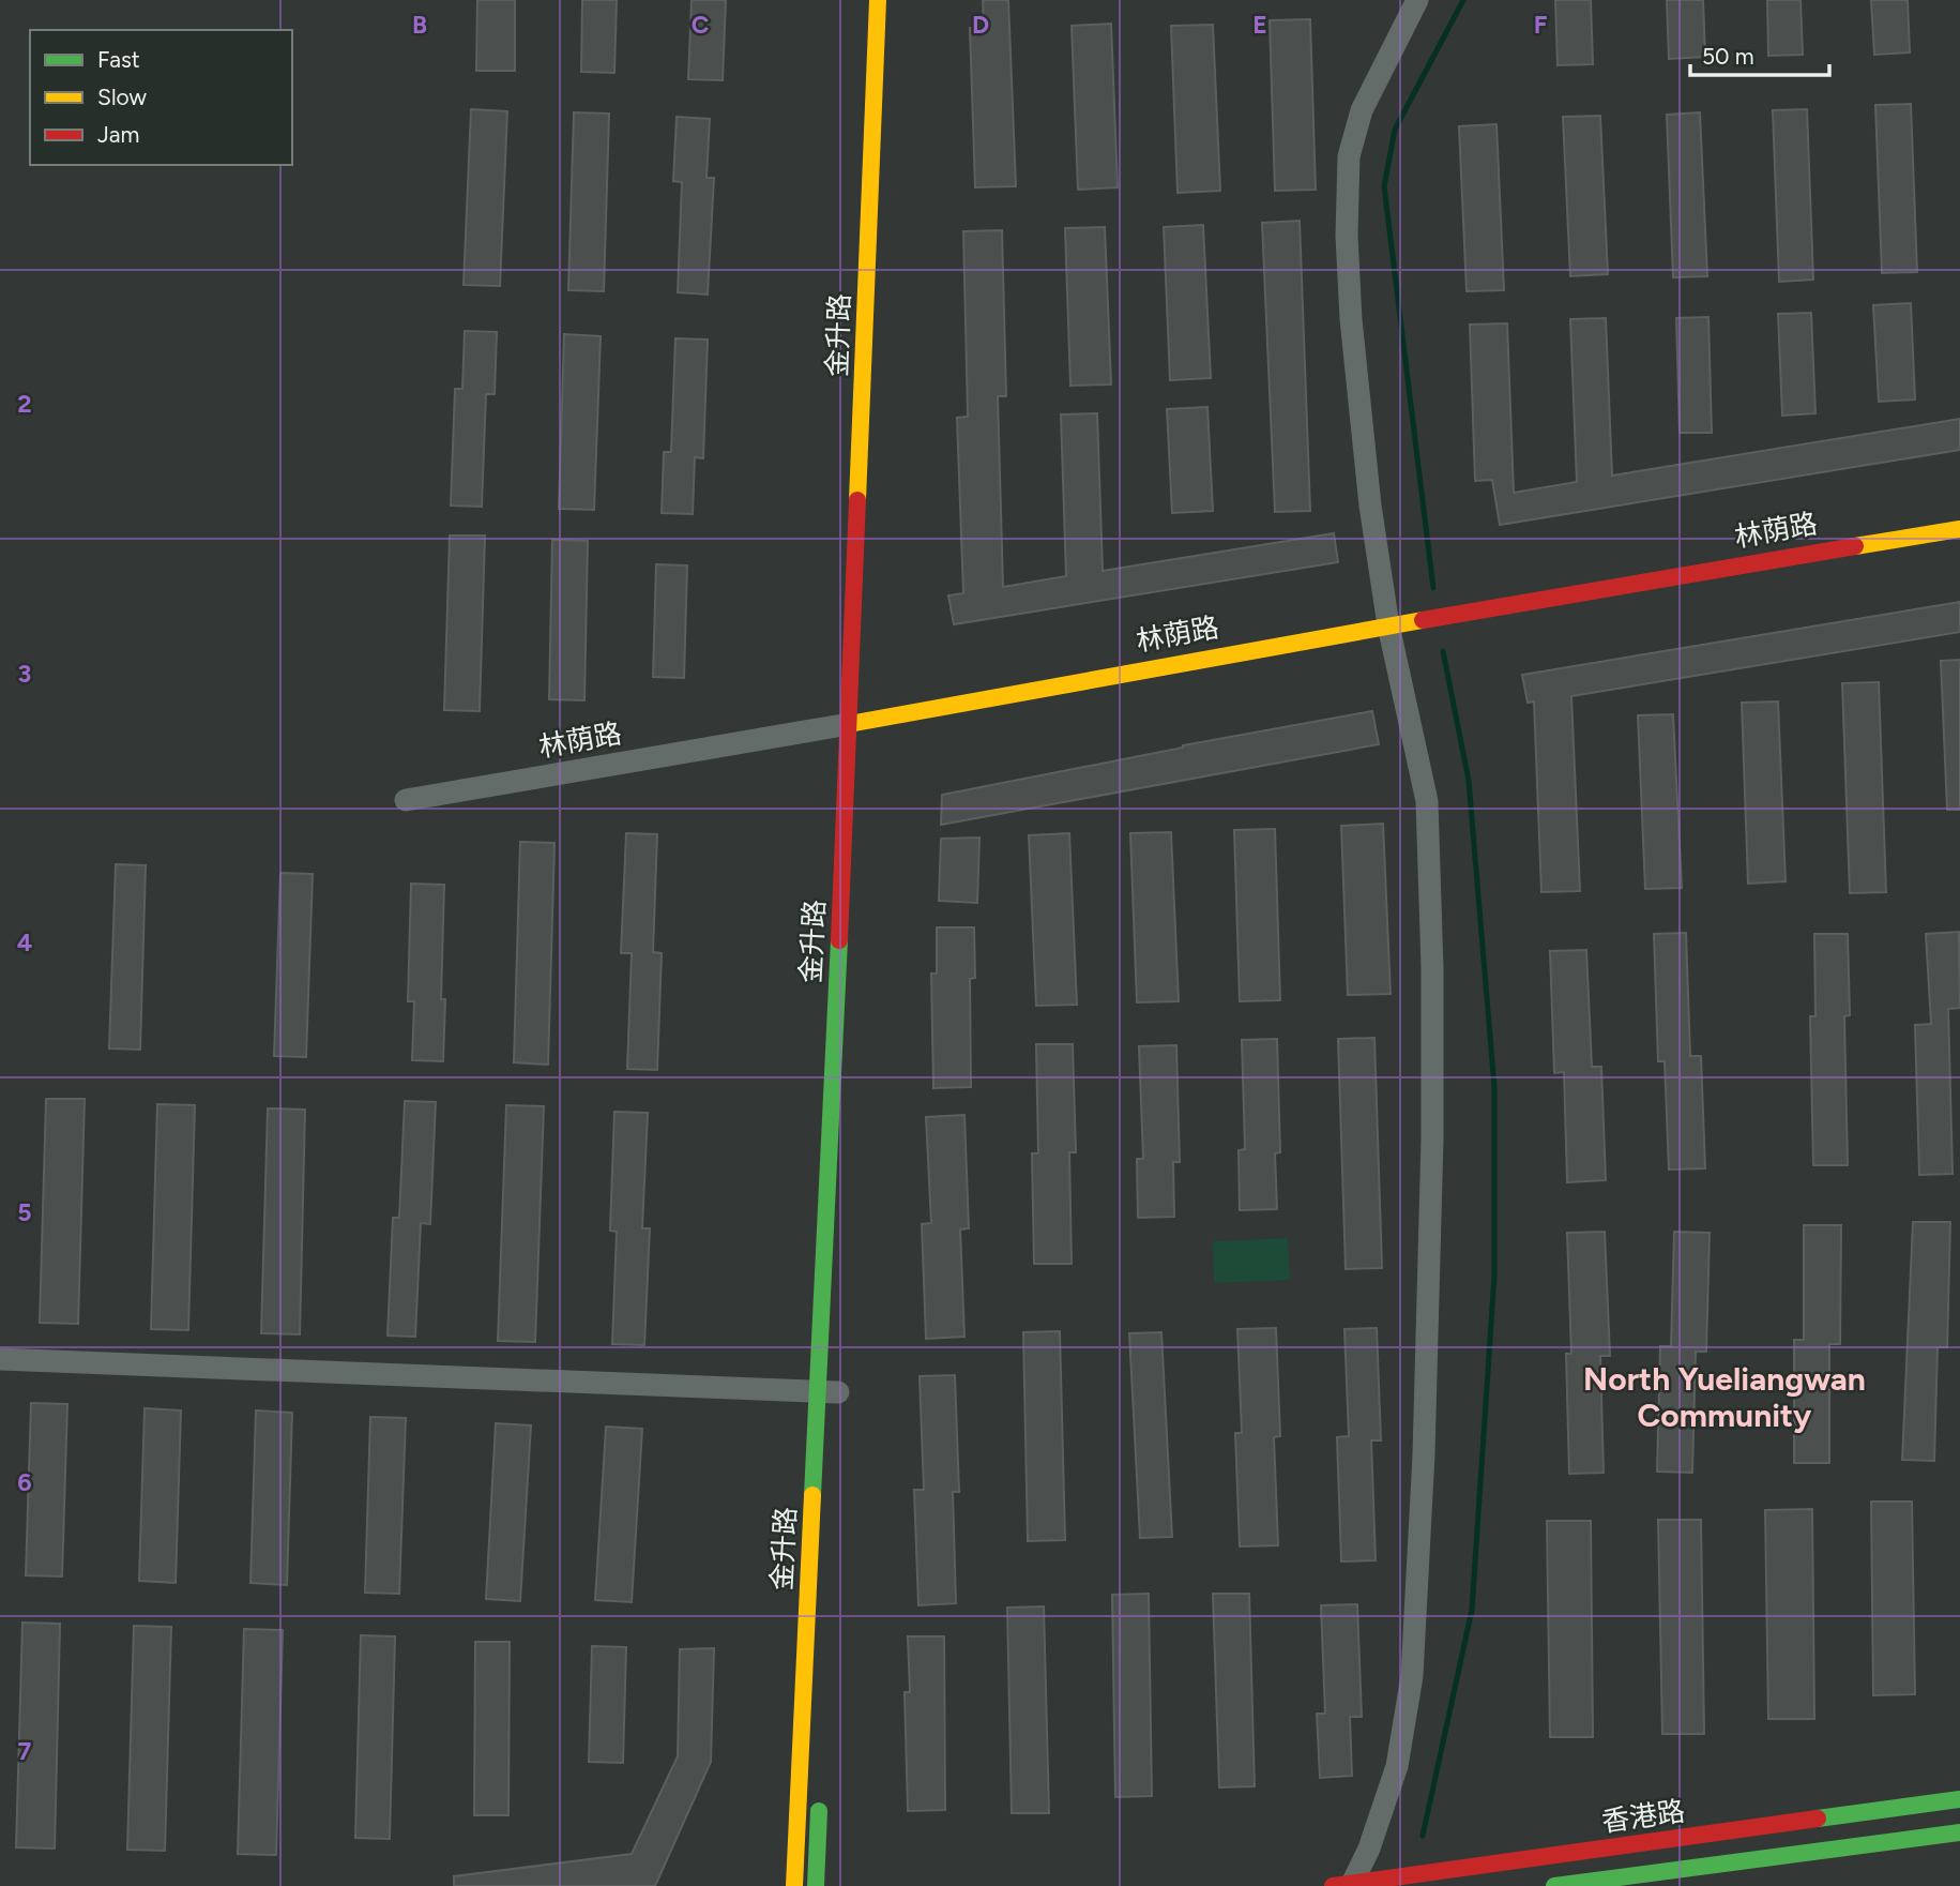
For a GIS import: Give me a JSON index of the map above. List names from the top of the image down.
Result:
{
  "streets": {
    "main road": ["金升路", "林荫路", "香港路"]
  },
  "crossings": [
    ["金升路", "林荫路"]
  ],
  "districts": ["North Yueliangwan Community"],
  "legend": ["Fast", "Slow", "Jam"],
  "scale_bar": "50 m",
  "grid": {
    "columns": [
      "B",
      "C",
      "D",
      "E",
      "F"
    ],
    "rows": [
      "2",
      "3",
      "4",
      "5",
      "6",
      "7"
    ]
  }
}
